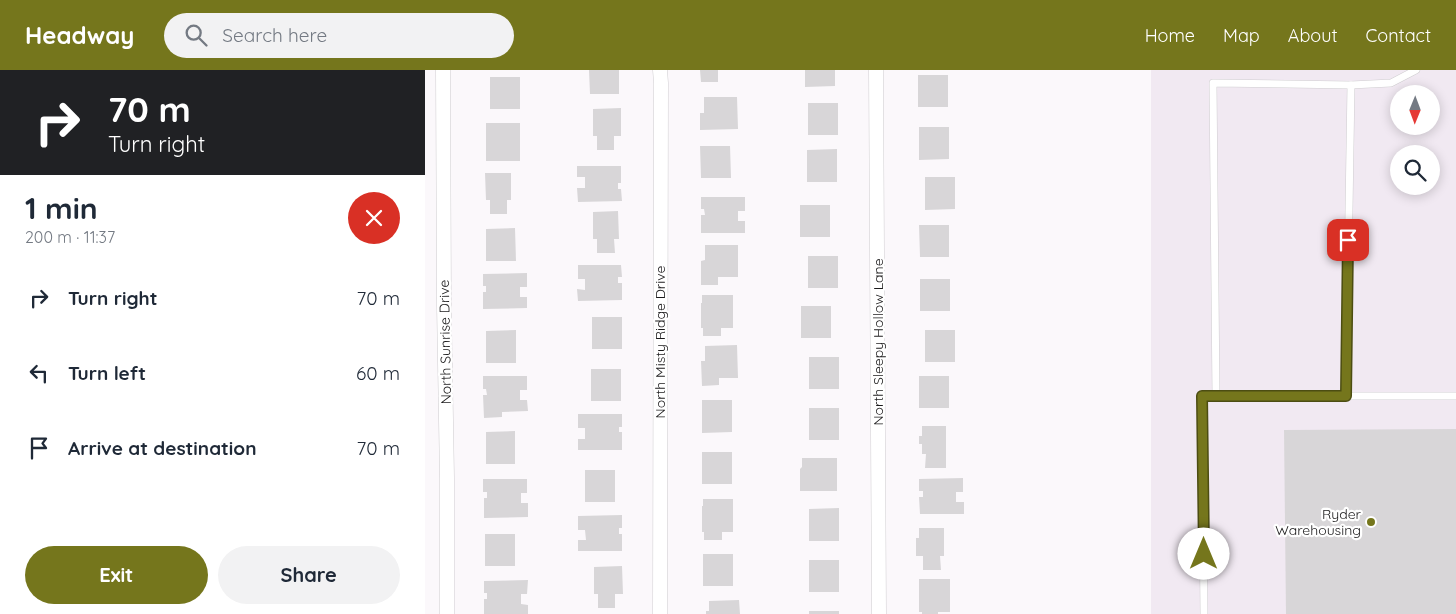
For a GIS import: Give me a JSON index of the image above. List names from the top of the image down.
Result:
{
  "streets": {
    "street": ["North Sunrise Drive", "North Misty Ridge Drive", "North Sleepy Hollow Lane"]
  },
  "places": ["Ryder Warehousing"],
  "north": "bottom",
  "page": {
    "header": "Headway",
    "search": "Search here",
    "nav": [
      "Home",
      "Map",
      "About",
      "Contact"
    ],
    "turn": ["70 m", "Turn right"],
    "heading": ["1 min", "200 m · 11:37"],
    "list": [
      {
        "name": "Turn right",
        "value": "70 m"
      },
      {
        "name": "Turn left",
        "value": "60 m"
      },
      {
        "name": "Arrive at destination",
        "value": "70 m"
      }
    ],
    "buttons": ["Exit", "Share"]
  }
}
